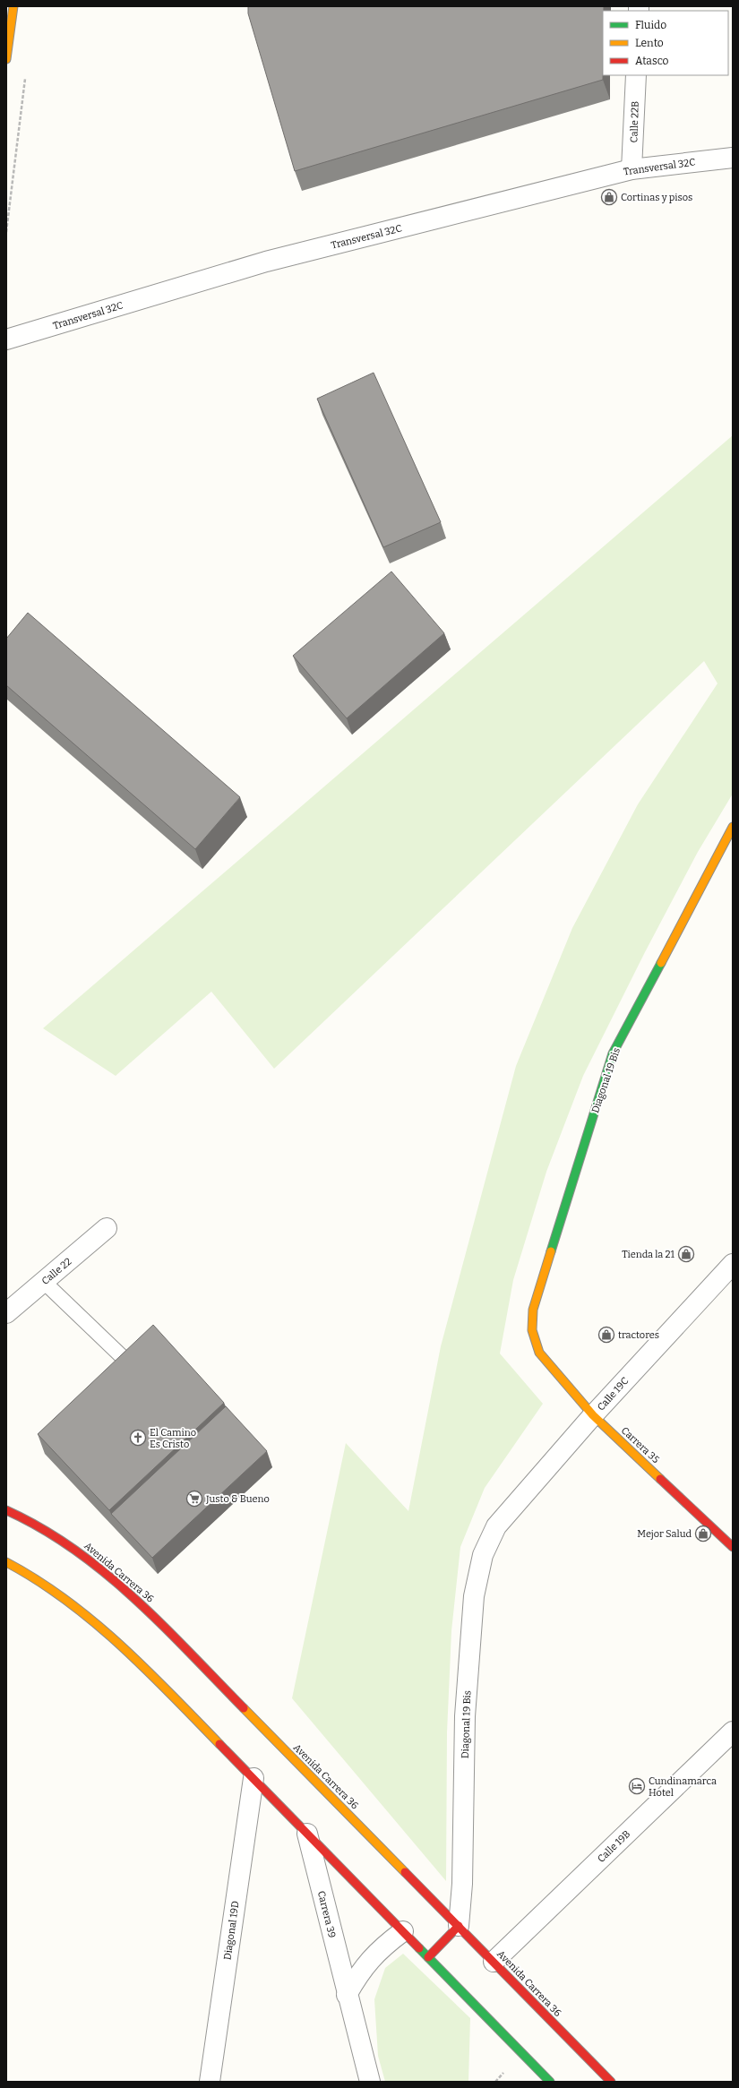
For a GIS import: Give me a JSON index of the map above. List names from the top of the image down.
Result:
{
  "streets": {
    "main road": ["Diagonal 19 Bis", "Carrera 35", "Avenida Carrera 36"],
    "street": [
      "Calle 22B",
      "Transversal 32C",
      "Calle 22",
      "Calle 19C",
      "Calle 19B",
      "Carrera 39",
      "Diagonal 19D"
    ]
  },
  "crossings": [
    ["Calle 22B", "Transversal 32C"],
    ["Diagonal 19 Bis", "Calle 19C"],
    ["Diagonal 19 Bis", "Carrera 35"],
    ["Diagonal 19 Bis", "Avenida Carrera 36"],
    ["Calle 19C", "Carrera 35"],
    ["Avenida Carrera 36", "Calle 19B"]
  ],
  "places": {
    "shop": [
      "Cortinas y pisos",
      "Tienda la 21",
      "tractores",
      "Mejor Salud"
    ],
    "church": ["El Camino Es Cristo"],
    "supermarket": ["Justo & Bueno"],
    "hotel": ["Cundinamarca Hotel"]
  },
  "legend": ["Fluido", "Lento", "Atasco"]
}
